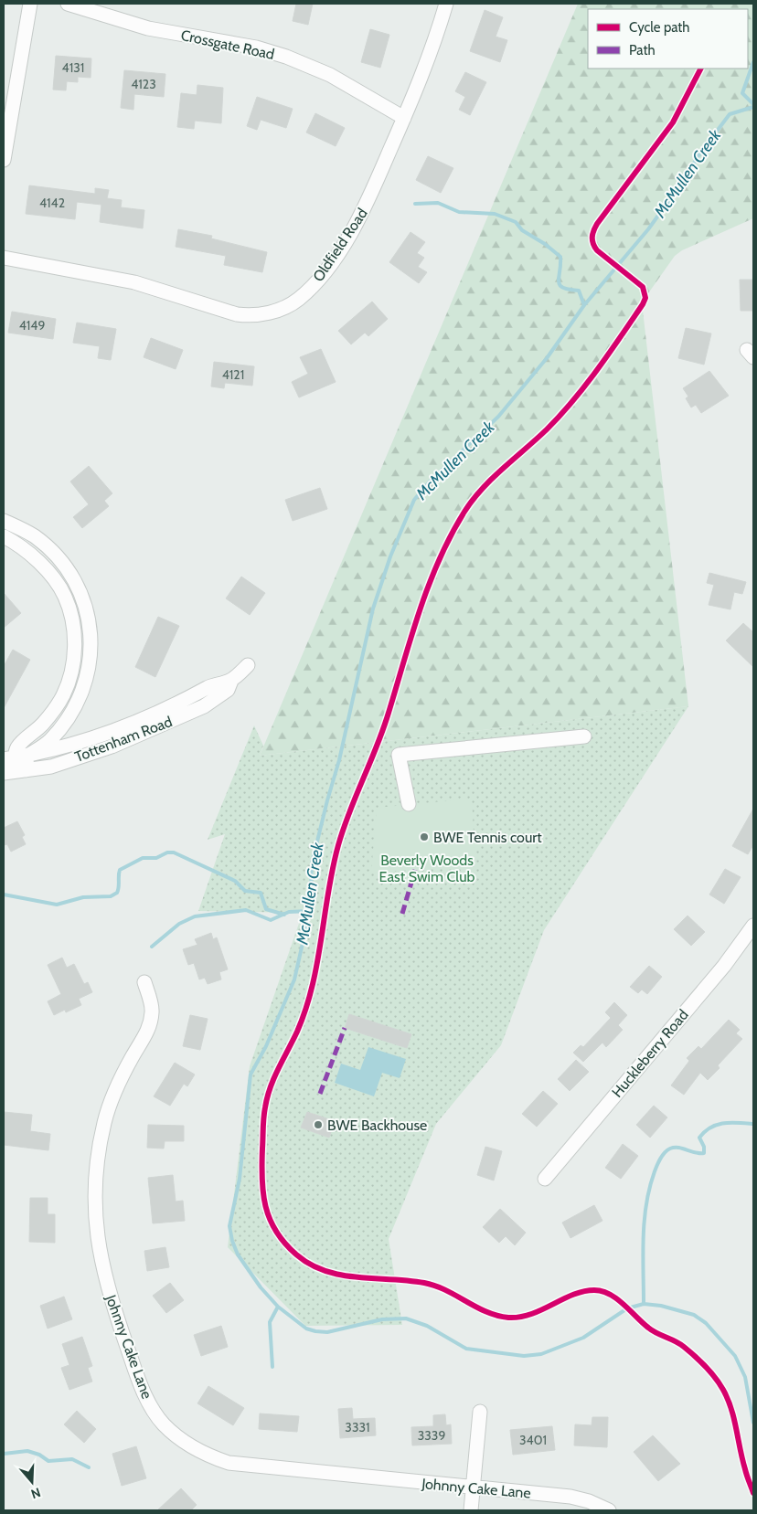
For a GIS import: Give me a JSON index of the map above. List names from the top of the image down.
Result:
{
  "streets": {
    "street": [
      "Crossgate Road",
      "Oldfield Road",
      "Tottenham Road",
      "Huckleberry Road",
      "Johnny Cake Lane"
    ]
  },
  "crossings": [
    ["Crossgate Road", "Oldfield Road"]
  ],
  "water": ["McMullen Creek"],
  "parks": ["Beverly Woods East Swim Club"],
  "places": ["BWE Tennis court", "BWE Backhouse"],
  "house_numbers": [
    "4131",
    "4123",
    "4142",
    "4149",
    "4121",
    "3331",
    "3339",
    "3401"
  ],
  "legend": ["Cycle path", "Path"],
  "north": "bottom"
}
